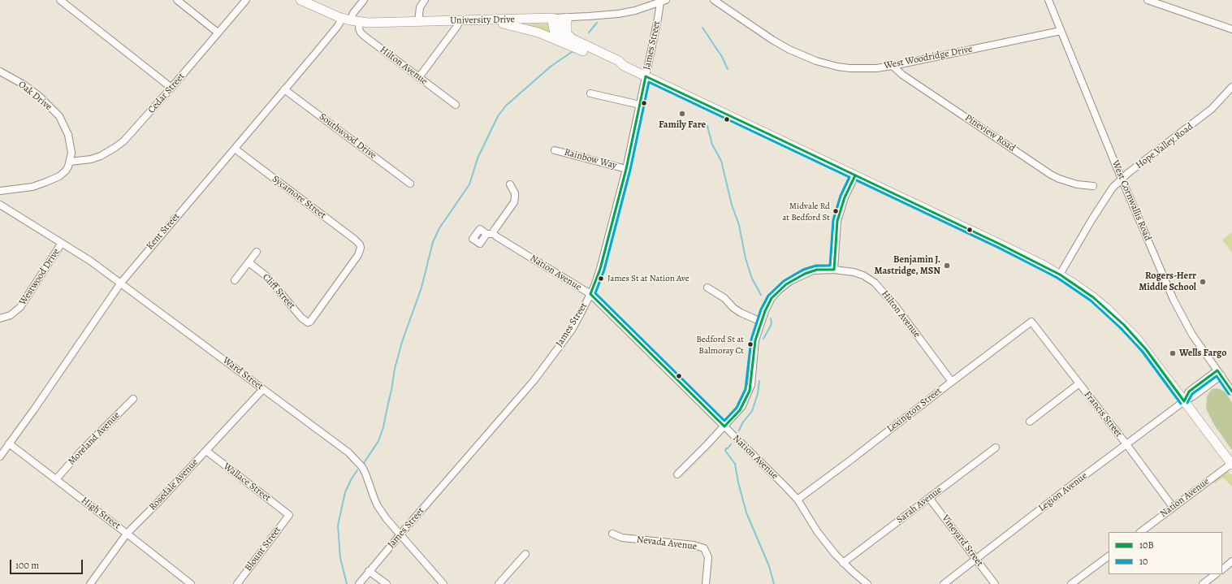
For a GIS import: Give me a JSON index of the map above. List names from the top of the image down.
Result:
{
  "streets": {
    "main road": ["University Drive"],
    "street": [
      "James Street",
      "West Woodridge Drive",
      "Hilton Avenue",
      "Cedar Street",
      "Oak Drive",
      "Pineview Road",
      "Southwood Drive",
      "Hope Valley Road",
      "Rainbow Way",
      "Sycamore Street",
      "West Cornwallis Road",
      "Kent Street",
      "Nation Avenue",
      "Westwood Drive",
      "Cliff Street",
      "Ward Street",
      "Lexington Street",
      "Francis Street",
      "Moreland Avenue",
      "Wallace Street",
      "Rosedale Avenue",
      "Legion Avenue",
      "Sarah Avenue",
      "High Street",
      "Vineyard Street",
      "Nevada Avenue",
      "Blount Street"
    ]
  },
  "crossings": [
    ["University Drive", "James Street"],
    ["University Drive", "Hilton Avenue"],
    ["University Drive", "Kent Street"],
    ["James Street", "Rainbow Way"],
    ["James Street", "Nation Avenue"],
    ["James Street", "Ward Street"],
    ["West Woodridge Drive", "Pineview Road"],
    ["West Woodridge Drive", "West Cornwallis Road"],
    ["Hilton Avenue", "Nation Avenue"],
    ["Hilton Avenue", "Lexington Street"],
    ["Cedar Street", "Oak Drive"],
    ["Southwood Drive", "Kent Street"],
    ["Hope Valley Road", "West Cornwallis Road"],
    ["Sycamore Street", "Kent Street"],
    ["Sycamore Street", "Cliff Street"],
    ["West Cornwallis Road", "Legion Avenue"],
    ["Kent Street", "Ward Street"],
    ["Kent Street", "High Street"],
    ["Nation Avenue", "Lexington Street"],
    ["Nation Avenue", "Francis Street"],
    ["Nation Avenue", "Sarah Avenue"],
    ["Westwood Drive", "Ward Street"],
    ["Ward Street", "Rosedale Avenue"],
    ["Lexington Street", "Francis Street"],
    ["Francis Street", "Legion Avenue"],
    ["Moreland Avenue", "High Street"],
    ["Wallace Street", "Rosedale Avenue"],
    ["Wallace Street", "Blount Street"],
    ["Rosedale Avenue", "High Street"],
    ["Legion Avenue", "Vineyard Street"],
    ["Sarah Avenue", "Vineyard Street"]
  ],
  "places": [
    "Family Fare",
    "Midvale Rd at Bedford St",
    "Benjamin J. Mastridge, MSN",
    "James St at Nation Ave",
    "Rogers-Herr Middle School",
    "Bedford St at Balmoray Ct",
    "Wells Fargo"
  ],
  "lines": ["transit line 10B", "transit line 10"],
  "legend": ["10B", "10"],
  "scale_bar": "100 m"
}
